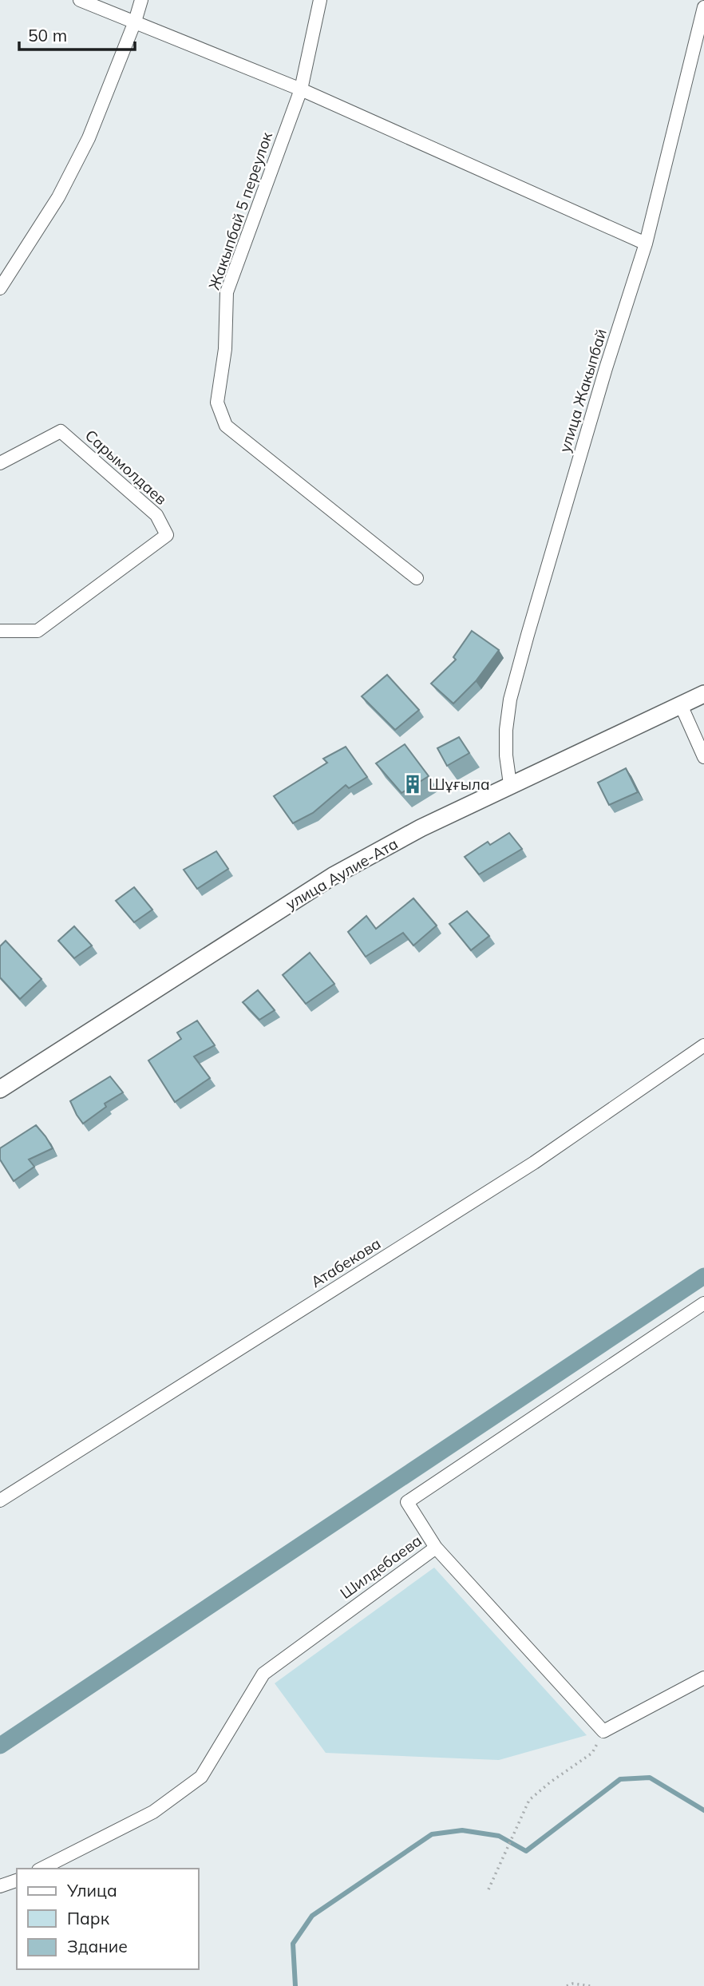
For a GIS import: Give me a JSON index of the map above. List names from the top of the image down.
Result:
{
  "streets": {
    "main road": ["улица Аулие-Ата"],
    "street": [
      "Жакыпбай 5 переулок",
      "улица Жакыпбай",
      "Сарымолдаев",
      "Атабекова",
      "Шилдебаева"
    ]
  },
  "crossings": [
    ["улица Жакыпбай", "улица Аулие-Ата"]
  ],
  "places": {
    "building": ["Шұғыла"]
  },
  "legend": ["Улица", "Парк", "Здание"],
  "scale_bar": "50 m"
}
